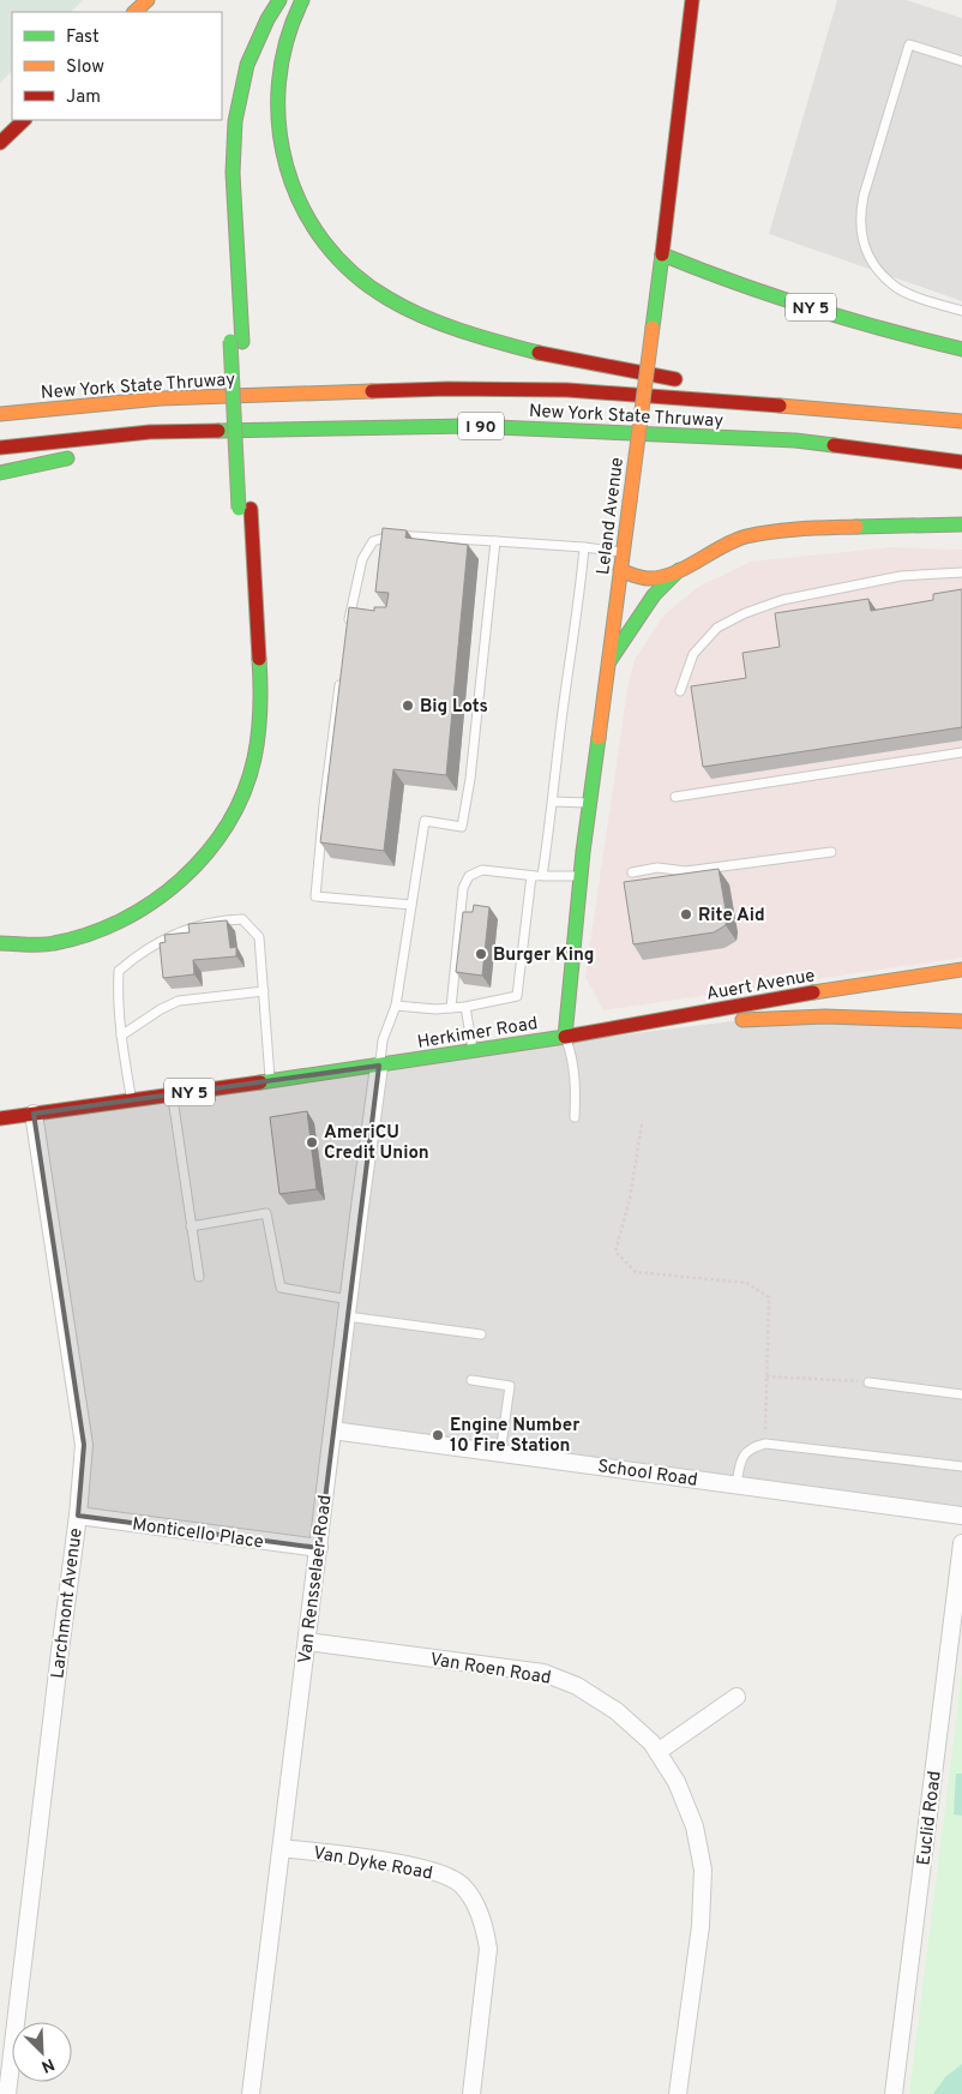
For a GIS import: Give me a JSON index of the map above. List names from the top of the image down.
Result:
{
  "streets": {
    "main road": [
      "NY 5",
      "New York State Thruway",
      "I 90",
      "Leland Avenue",
      "Auert Avenue",
      "Herkimer Road"
    ],
    "street": [
      "School Road",
      "Monticello Place",
      "Van Rensselaer Road",
      "Larchmont Avenue",
      "Van Roen Road",
      "Euclid Road",
      "Van Dyke Road"
    ]
  },
  "crossings": [
    ["NY 5", "Leland Avenue"],
    ["Leland Avenue", "Auert Avenue"],
    ["Leland Avenue", "Herkimer Road"],
    ["Auert Avenue", "Herkimer Road"],
    ["Herkimer Road", "Van Rensselaer Road"],
    ["Herkimer Road", "Larchmont Avenue"],
    ["School Road", "Van Rensselaer Road"],
    ["Monticello Place", "Van Rensselaer Road"],
    ["Monticello Place", "Larchmont Avenue"],
    ["Van Rensselaer Road", "Van Roen Road"],
    ["Van Rensselaer Road", "Van Dyke Road"]
  ],
  "places": [
    "Big Lots",
    "Rite Aid",
    "Burger King",
    "AmeriCU Credit Union",
    "Engine Number 10 Fire Station"
  ],
  "legend": ["Fast", "Slow", "Jam"],
  "north": "bottom right"
}
